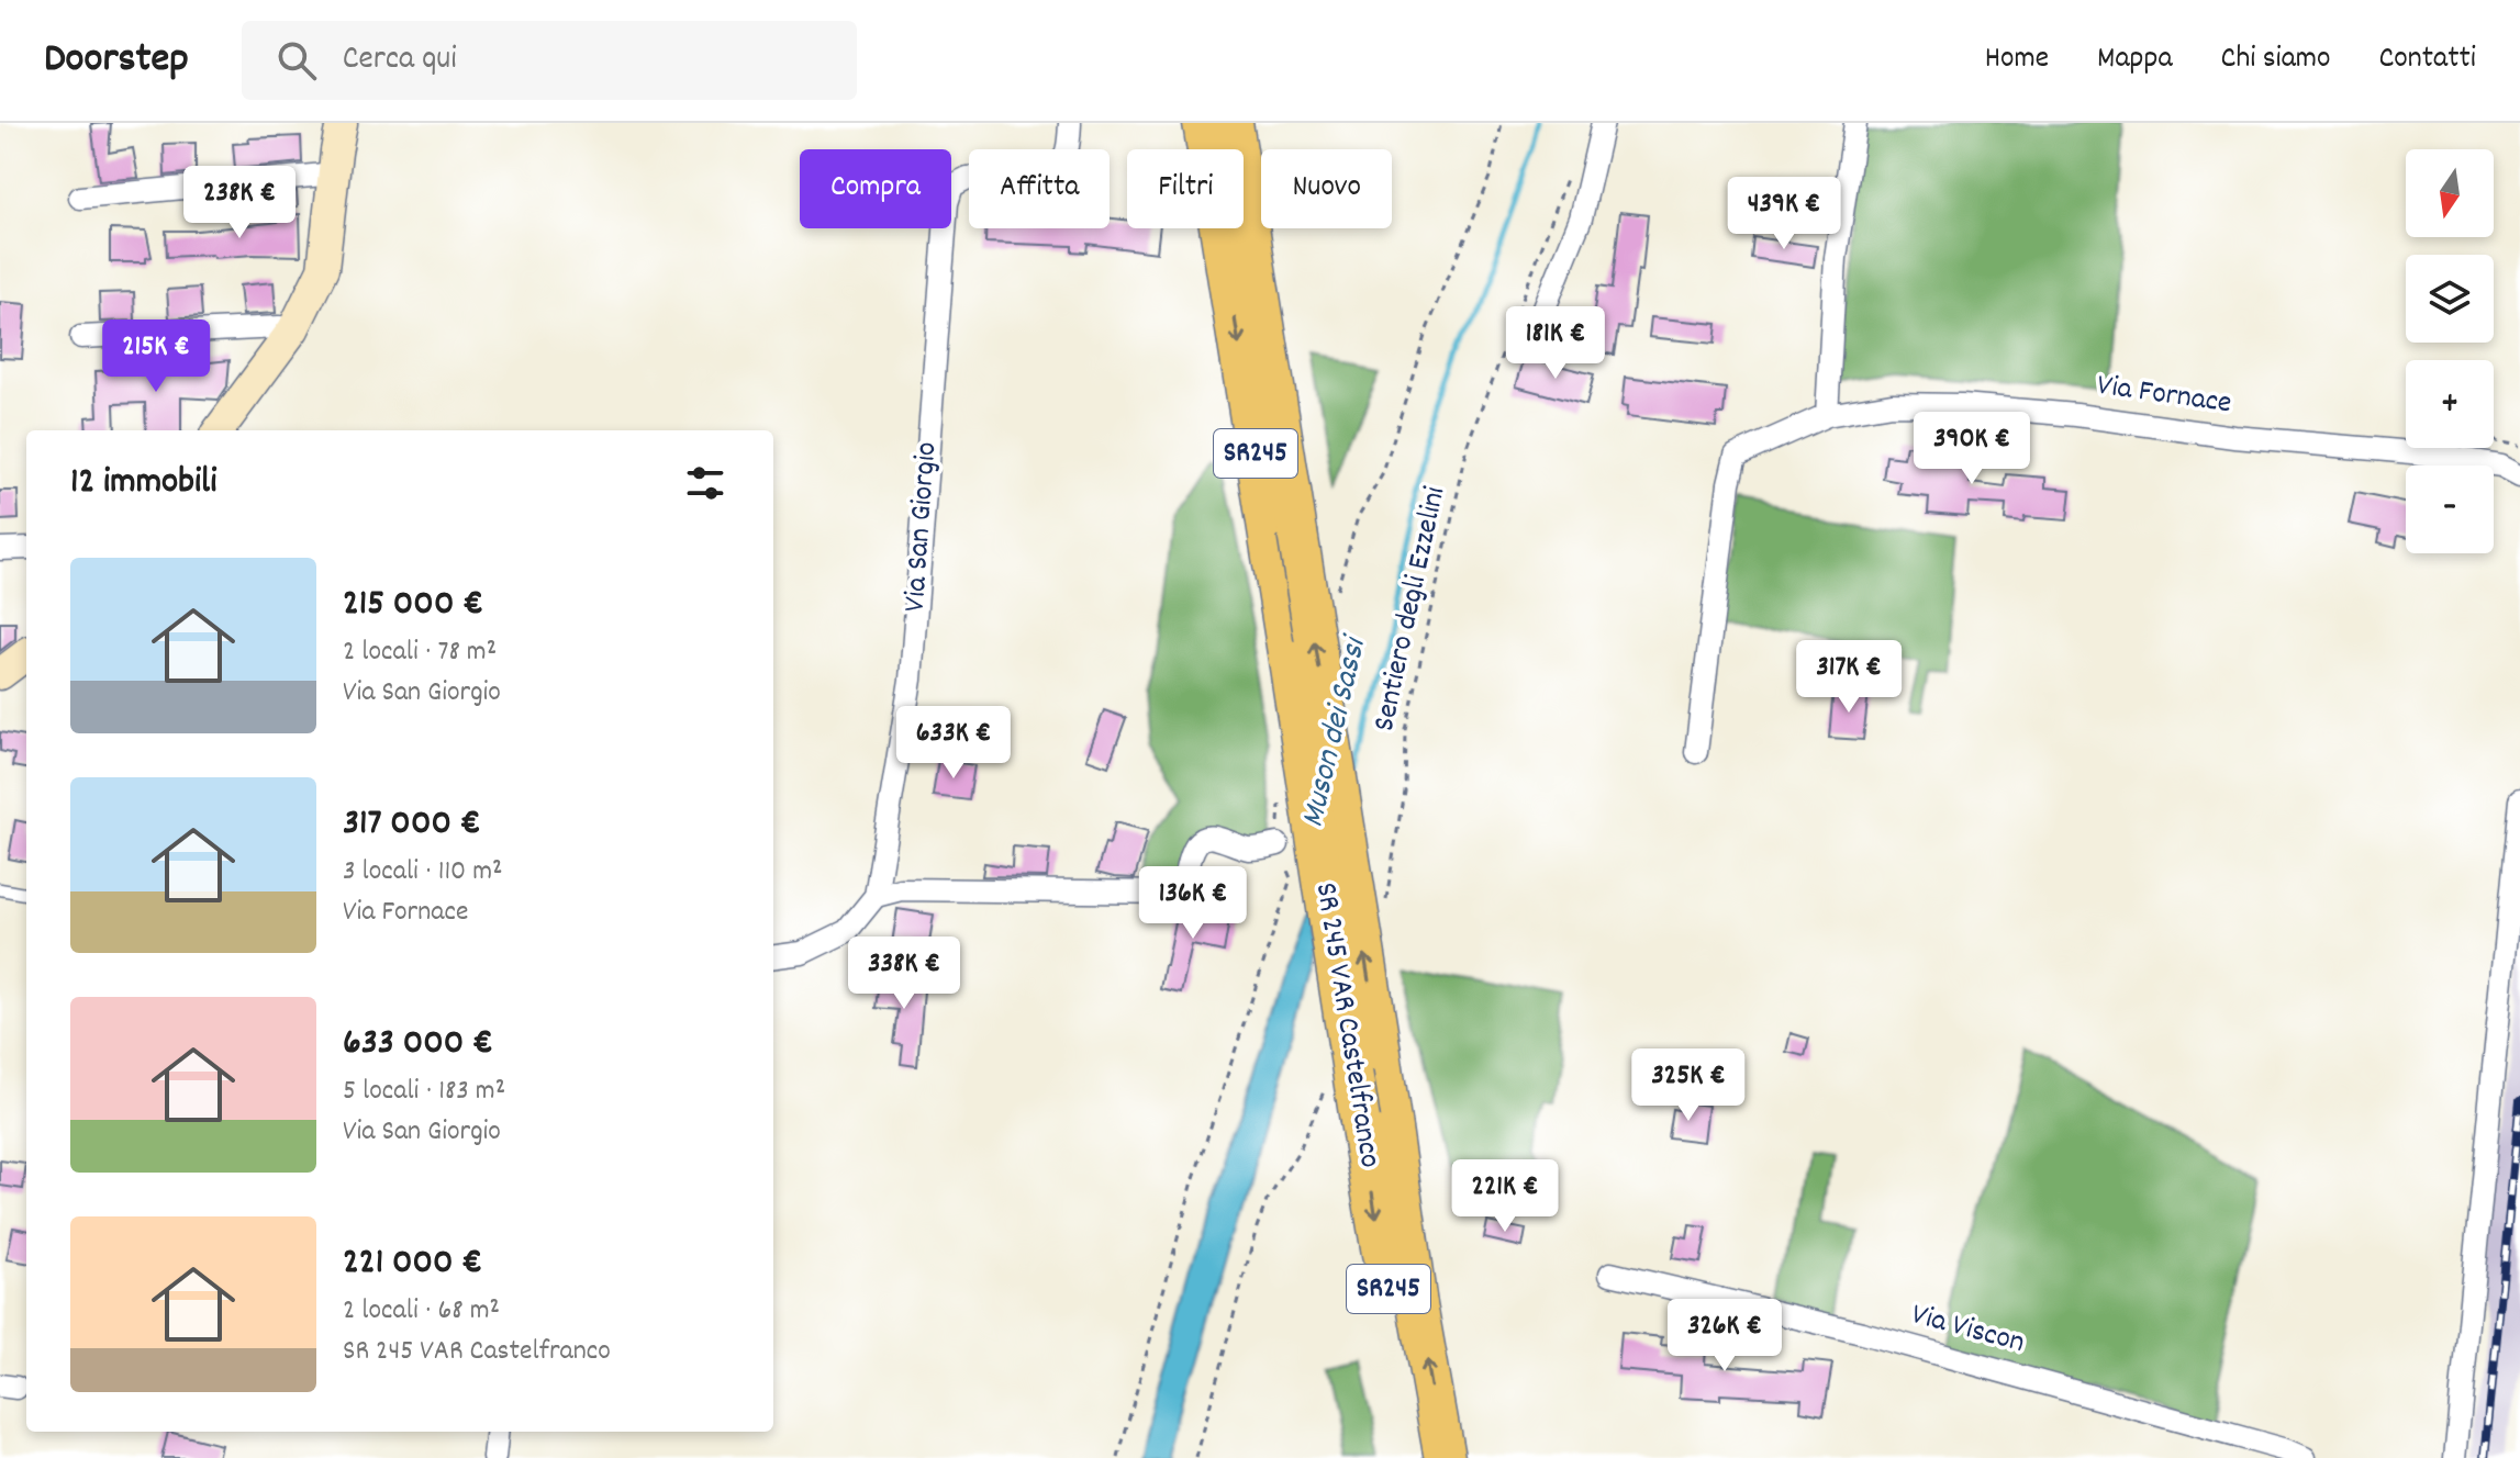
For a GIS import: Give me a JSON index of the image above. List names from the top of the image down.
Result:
{
  "streets": {
    "highway": ["SR245", "SR 245 VAR Castelfranco"],
    "street": ["Via Fornace", "Via San Giorgio", "Via Viscon"],
    "path": ["Sentiero degli Ezzelini"]
  },
  "water": ["Muson dei Sassi"],
  "north": "bottom",
  "page": {
    "header": "Doorstep",
    "search": "Cerca qui",
    "nav": [
      "Home",
      "Mappa",
      "Chi siamo",
      "Contatti"
    ],
    "map_buttons": ["+", "−"],
    "chip": [
      "Compra",
      "Affitta",
      "Filtri",
      "Nuovo"
    ],
    "price": [
      "238K €",
      "439K €",
      "181K €",
      "215K €",
      "390K €",
      "317K €",
      "633K €",
      "136K €",
      "338K €",
      "325K €",
      "221K €",
      "326K €"
    ],
    "heading": "12 immobili",
    "list": [
      {
        "name": "215 000 €",
        "note": "2 locali · 78 m² · Via San Giorgio"
      },
      {
        "name": "317 000 €",
        "note": "3 locali · 110 m² · Via Fornace"
      },
      {
        "name": "633 000 €",
        "note": "5 locali · 183 m² · Via San Giorgio"
      },
      {
        "name": "221 000 €",
        "note": "2 locali · 68 m² · SR 245 VAR Castelfranco"
      }
    ]
  }
}
